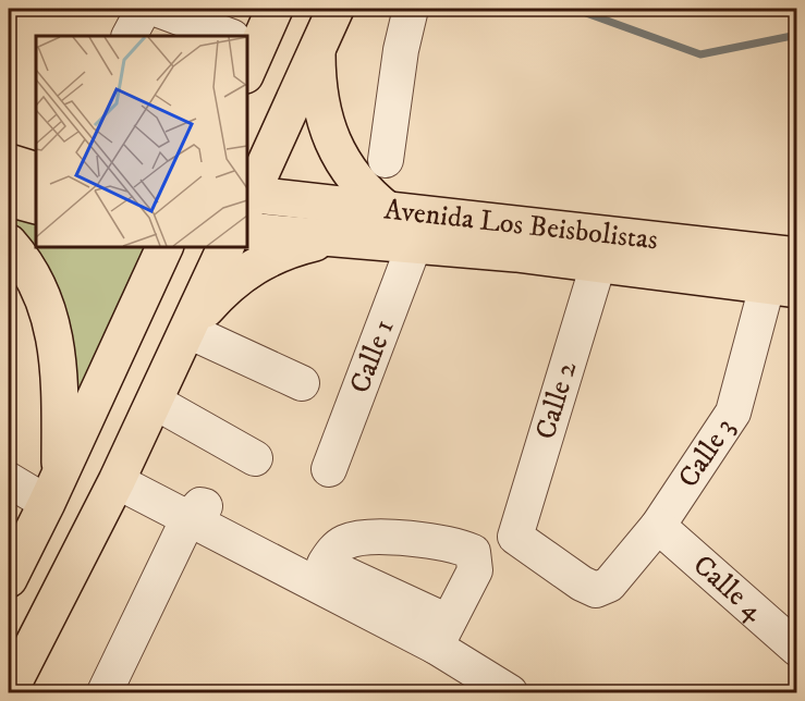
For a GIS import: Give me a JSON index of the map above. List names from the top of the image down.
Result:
{
  "streets": {
    "main road": ["Avenida Los Beisbolistas"],
    "street": [
      "Calle 1",
      "Calle 2",
      "Calle 3",
      "Calle 4"
    ]
  },
  "crossings": [
    ["Avenida Los Beisbolistas", "Calle 1"],
    ["Avenida Los Beisbolistas", "Calle 2"],
    ["Avenida Los Beisbolistas", "Calle 3"],
    ["Calle 2", "Calle 3"],
    ["Calle 3", "Calle 4"]
  ]
}
